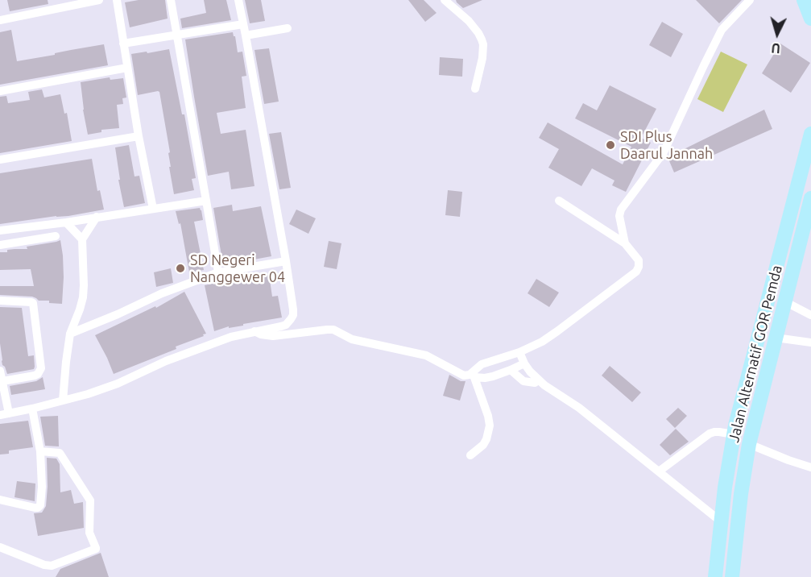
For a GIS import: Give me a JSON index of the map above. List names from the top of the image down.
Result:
{
  "streets": {
    "main road": ["Jalan Alternatif GOR Pemda"]
  },
  "places": ["SDI Plus Daarul Jannah", "SD Negeri Nanggewer 04"],
  "north": "bottom"
}
